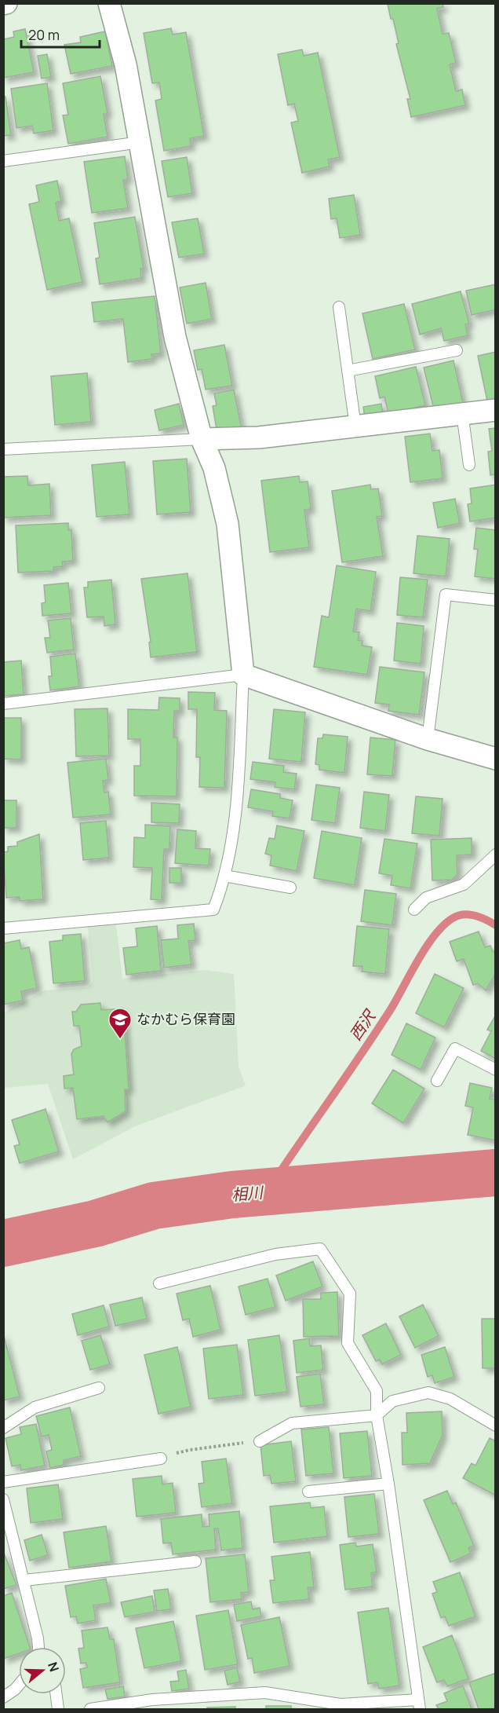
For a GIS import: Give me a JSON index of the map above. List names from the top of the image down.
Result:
{
  "water": ["西沢", "相川"],
  "places": {
    "school or university": ["なかむら保育園"]
  },
  "scale_bar": "20 m",
  "north": "right"
}
